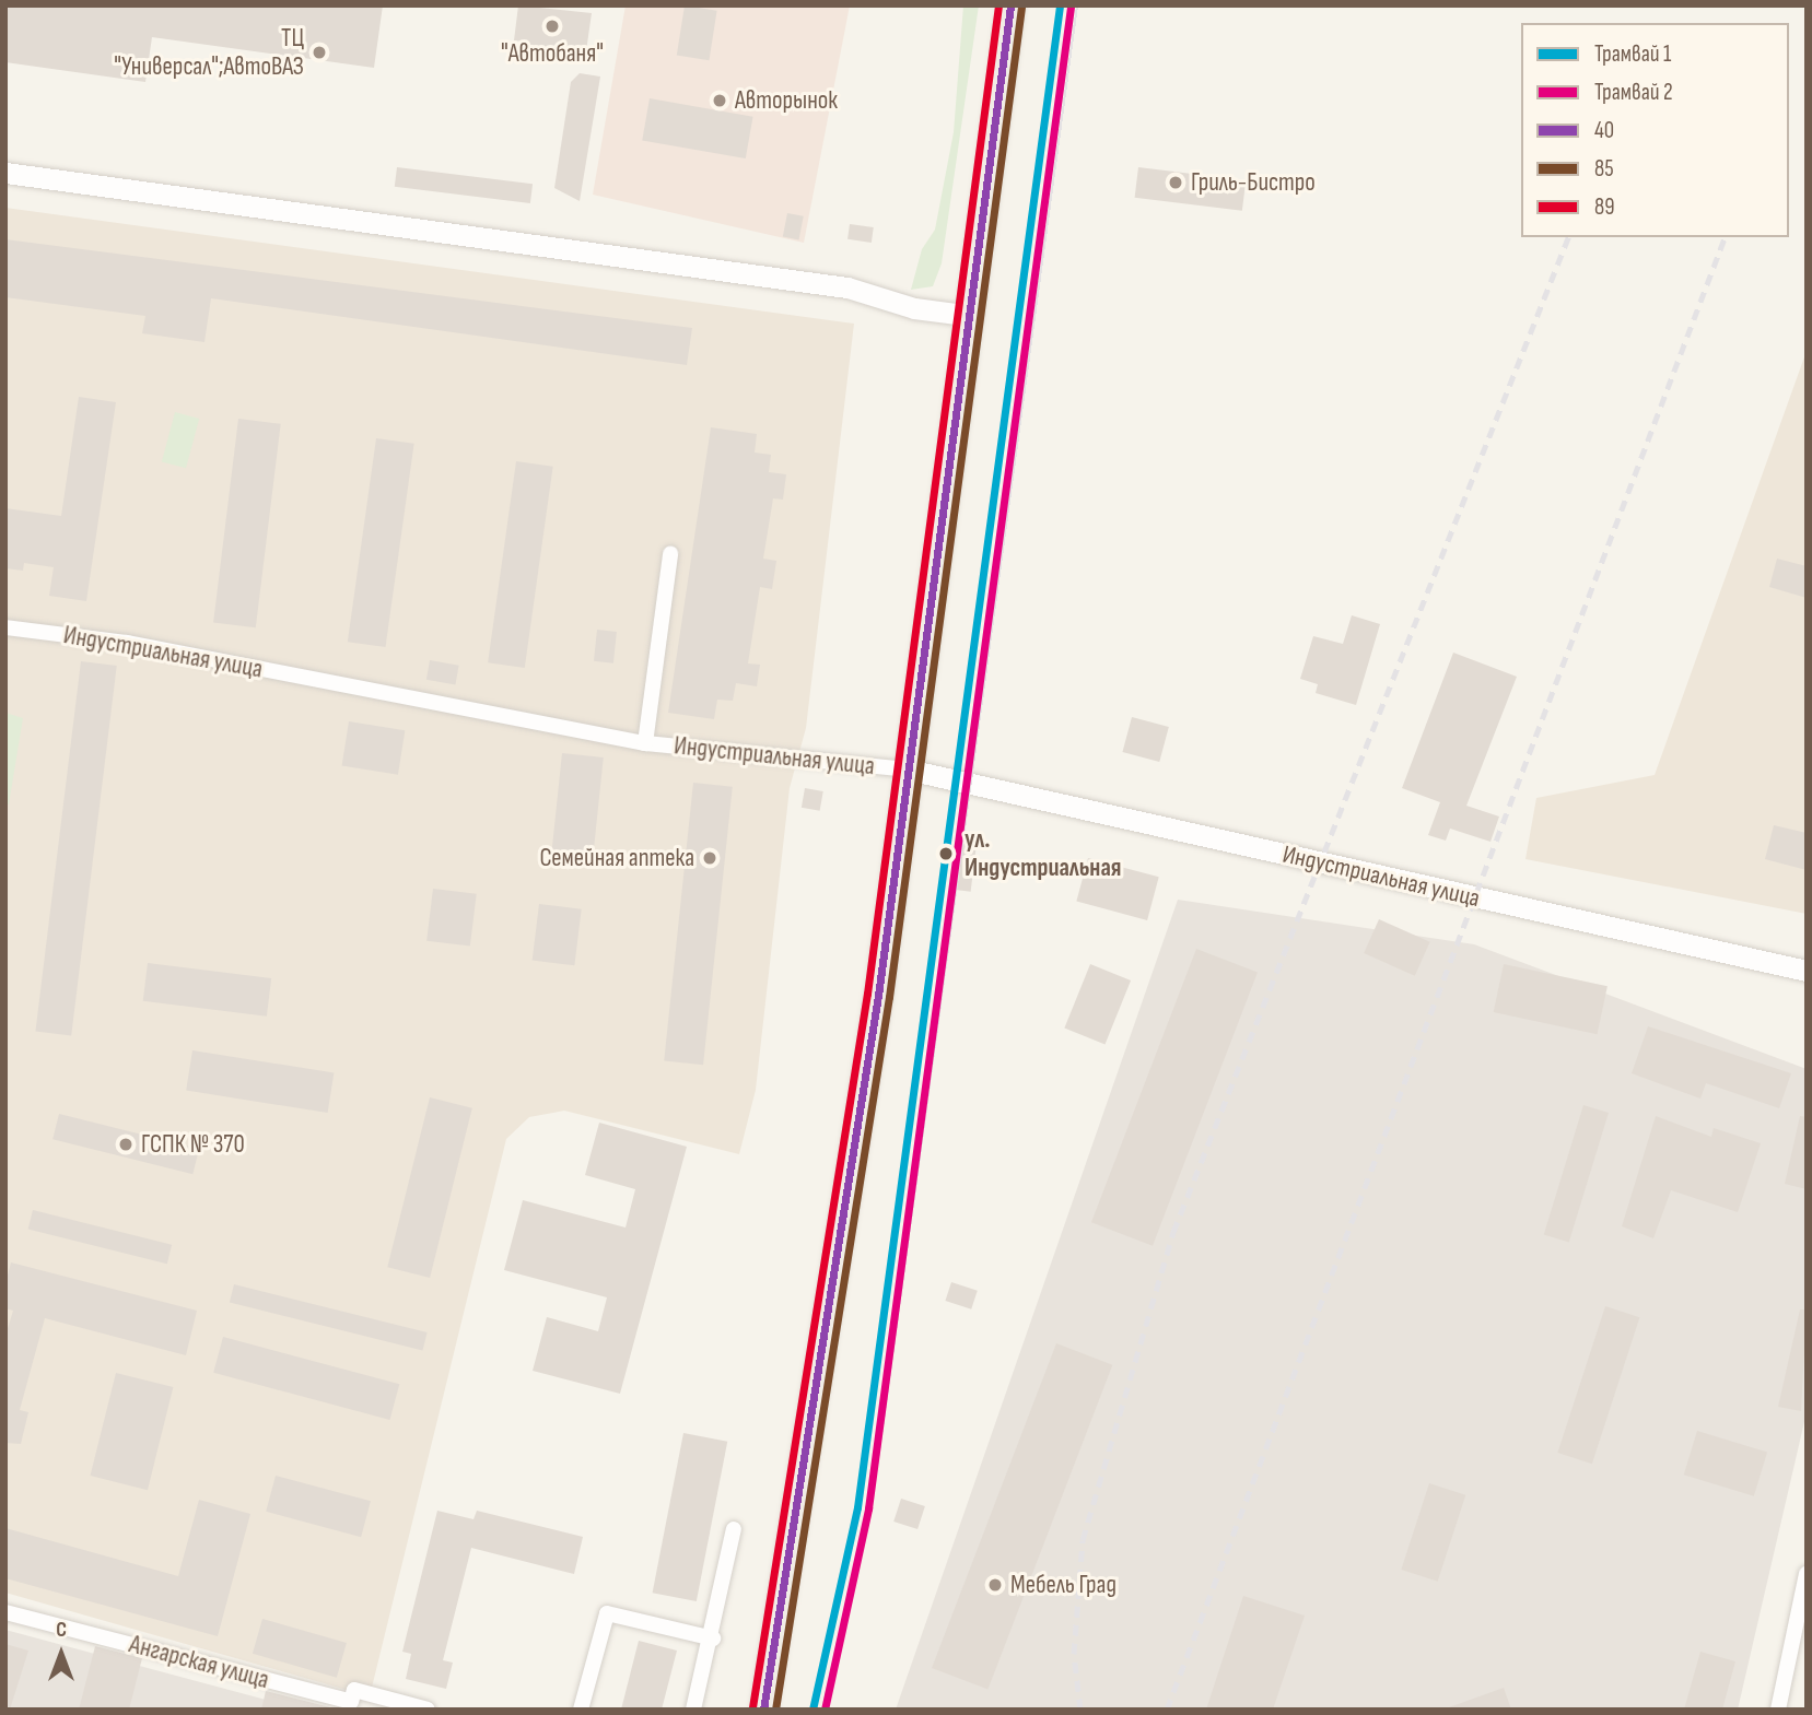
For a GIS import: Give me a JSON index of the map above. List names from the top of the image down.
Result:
{
  "streets": {
    "main road": ["Индустриальная улица"],
    "street": ["Ангарская улица"]
  },
  "places": [
    "\"Автобаня\"",
    "ТЦ \"Универсал\";АвтоВАЗ",
    "Авторынок",
    "Гриль-Бистро",
    "ул. Индустриальная",
    "Семейная аптека",
    "ГСПК № 370",
    "Мебель Град"
  ],
  "lines": [
    "tram line 1",
    "transit line 40",
    "transit line 89",
    "tram line 2",
    "transit line 85"
  ],
  "legend": [
    "Трамвай 1",
    "Трамвай 2",
    "40",
    "85",
    "89"
  ],
  "north": "top"
}
